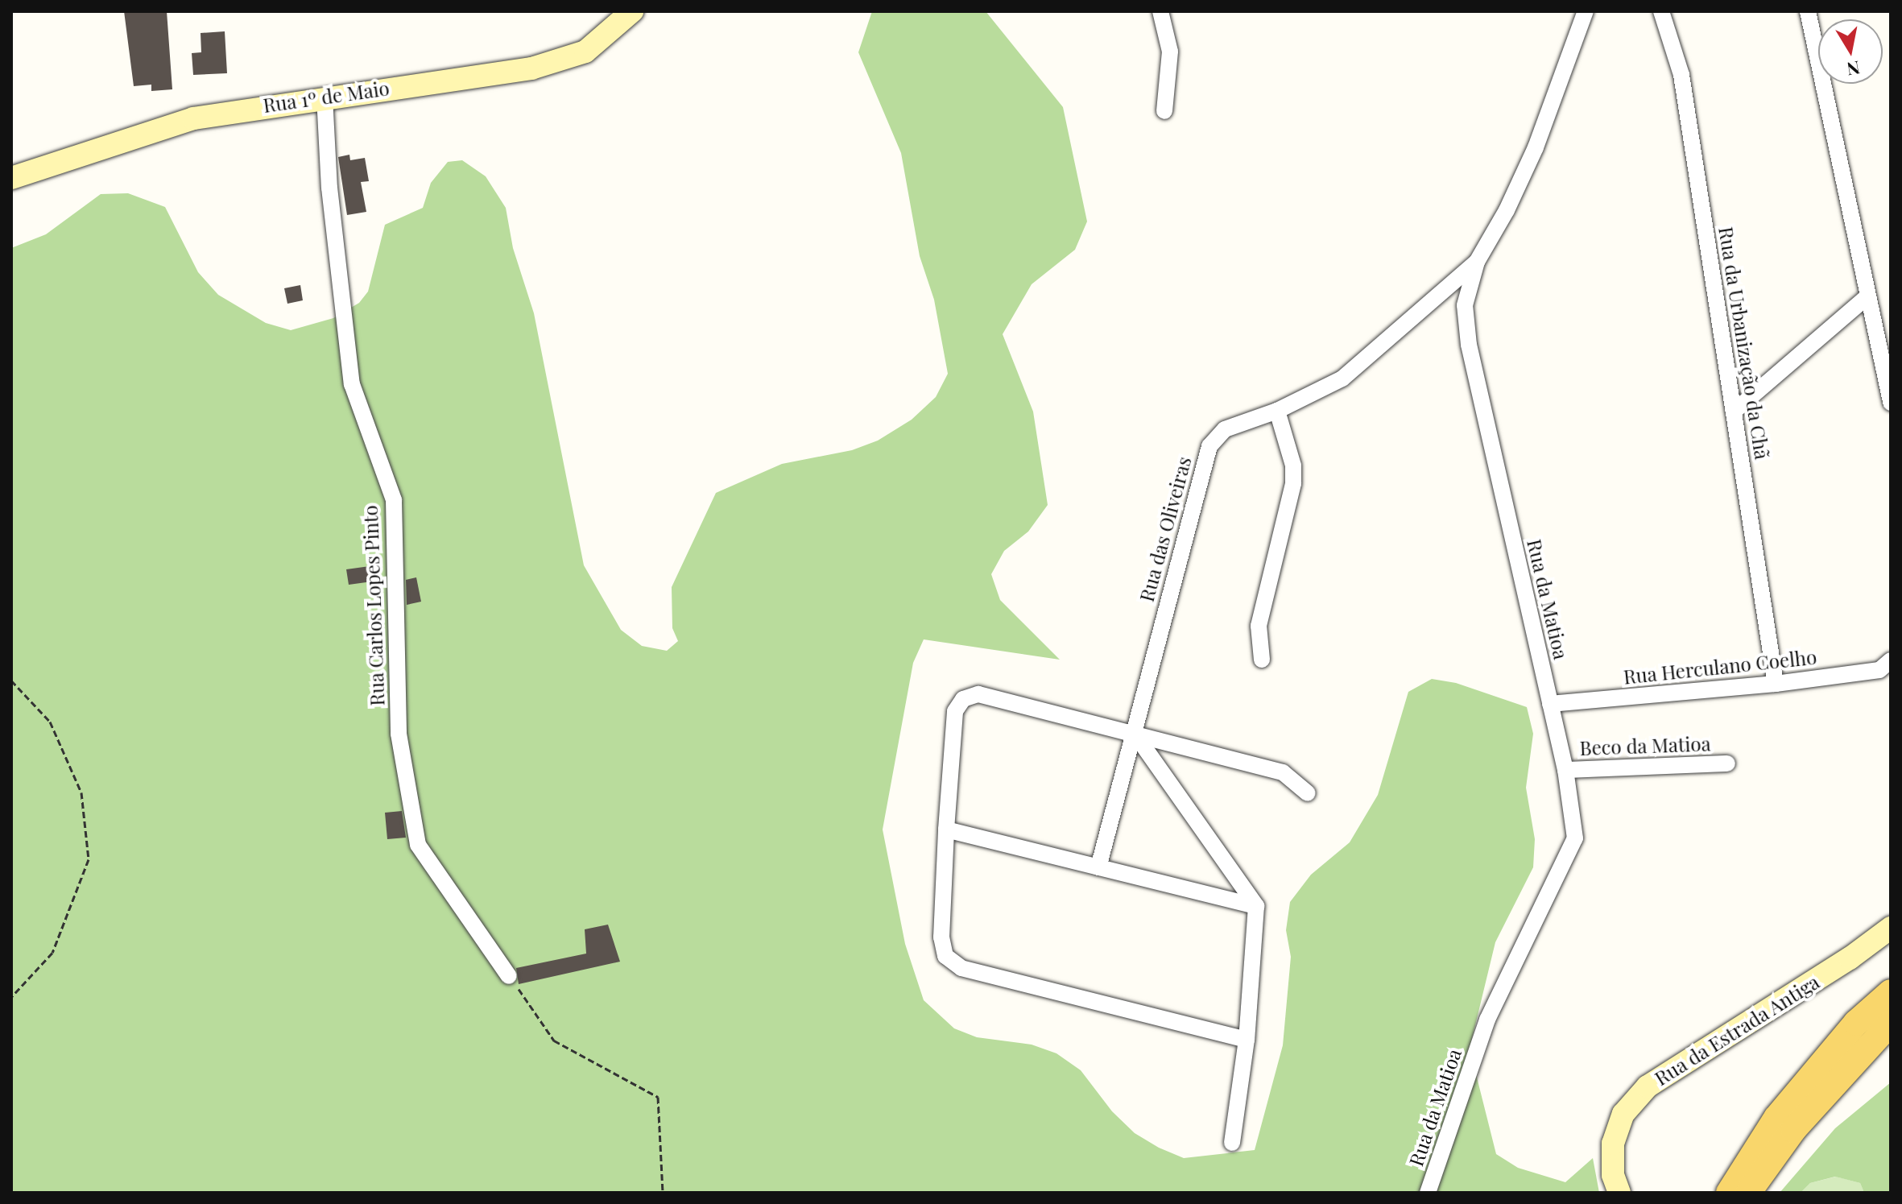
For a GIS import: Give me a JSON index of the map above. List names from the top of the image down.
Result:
{
  "streets": {
    "street": [
      "Rua 1º de Maio",
      "Rua da Urbanização da Chã",
      "Rua das Oliveiras",
      "Rua da Matioa",
      "Rua Carlos Lopes Pinto",
      "Rua Herculano Coelho",
      "Beco da Matioa",
      "Rua da Estrada Antiga"
    ]
  },
  "crossings": [
    ["Rua 1º de Maio", "Rua Carlos Lopes Pinto"],
    ["Rua da Urbanização da Chã", "Rua Herculano Coelho"],
    ["Rua das Oliveiras", "Rua da Matioa"],
    ["Rua da Matioa", "Rua Herculano Coelho"],
    ["Rua da Matioa", "Beco da Matioa"]
  ],
  "north": "bottom"
}
